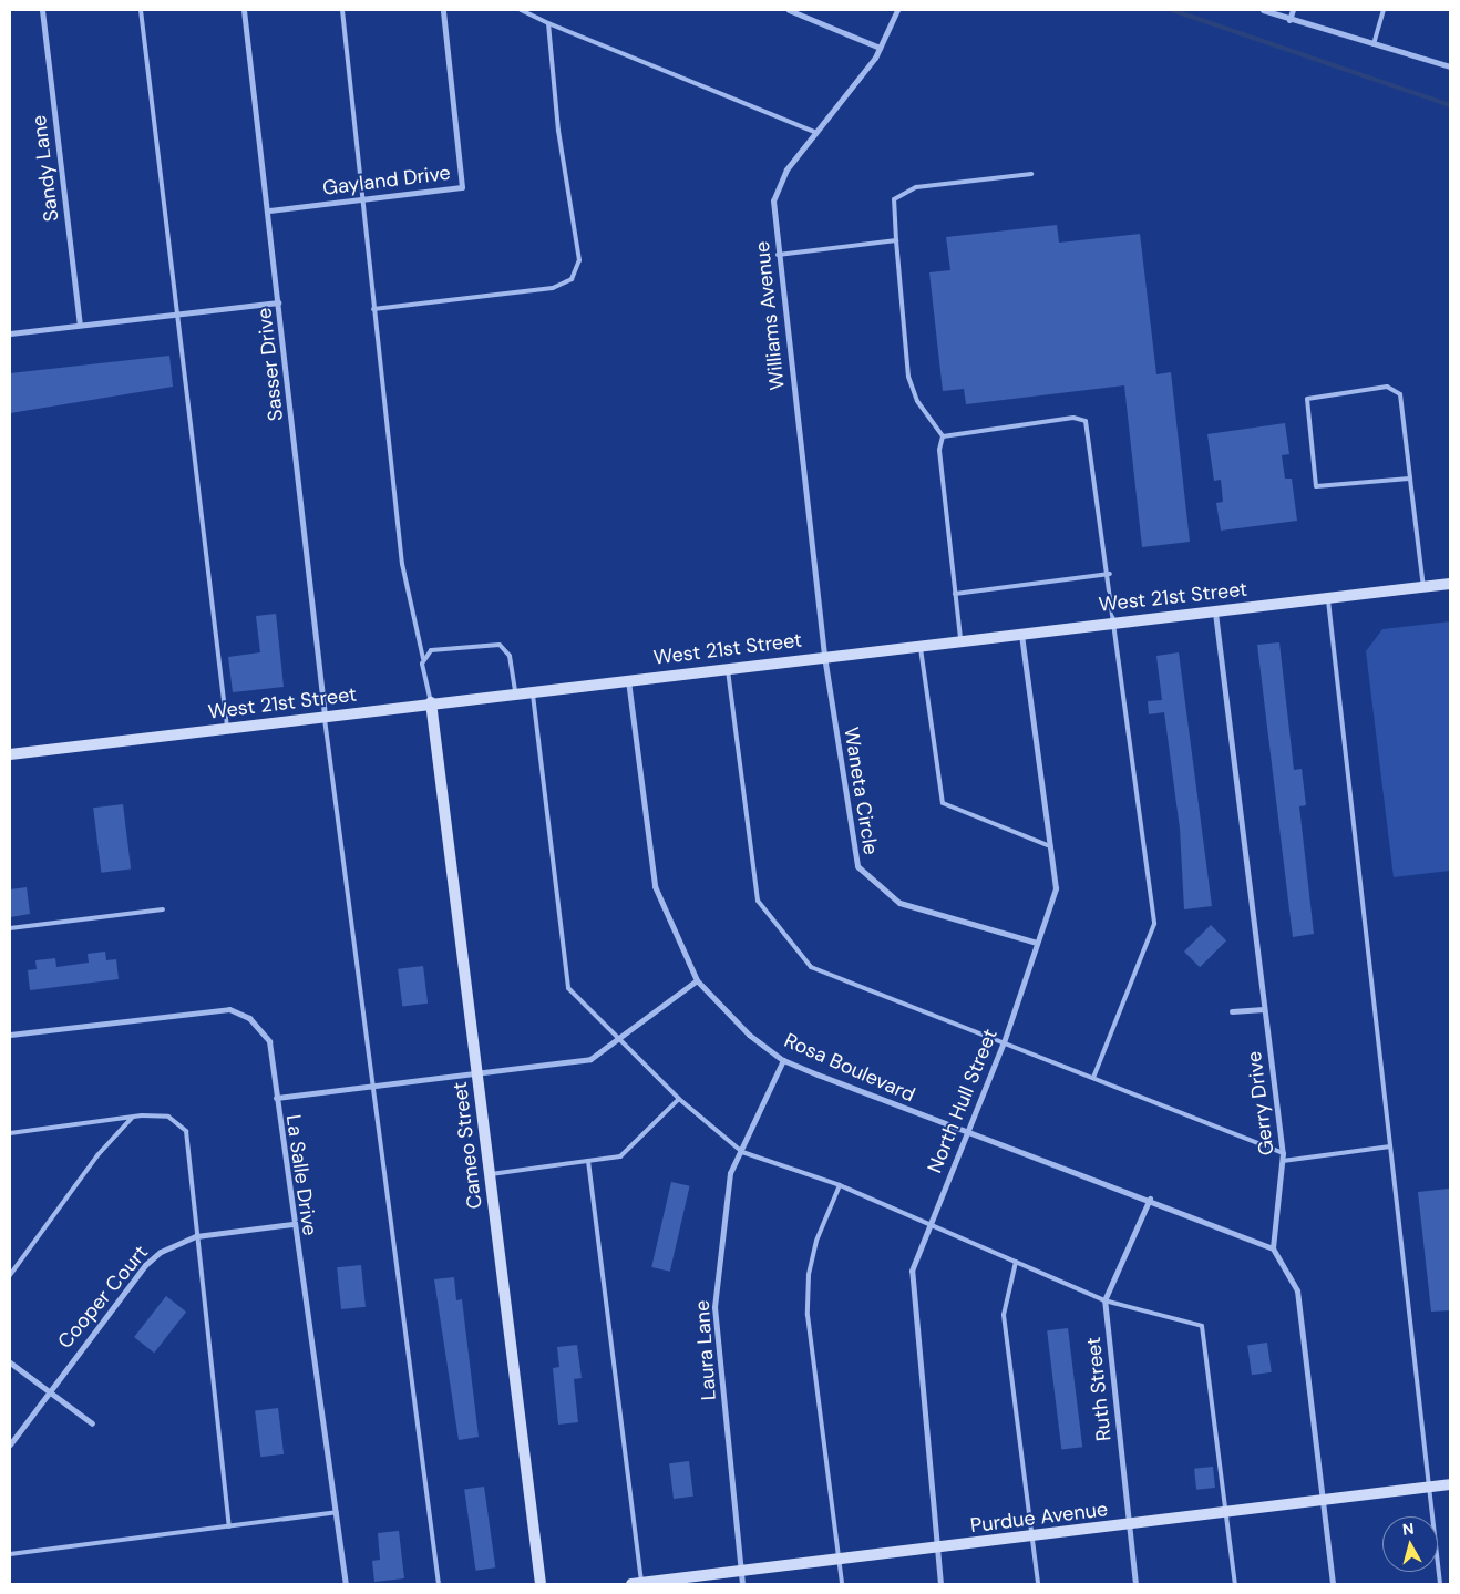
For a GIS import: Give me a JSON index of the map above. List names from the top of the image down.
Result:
{
  "streets": {
    "street": [
      "Sandy Lane",
      "Gayland Drive",
      "Williams Avenue",
      "Sasser Drive",
      "West 21st Street",
      "Waneta Circle",
      "Rosa Boulevard",
      "North Hull Street",
      "Gerry Drive",
      "Cameo Street",
      "La Salle Drive",
      "Cooper Court",
      "Laura Lane",
      "Ruth Street",
      "Purdue Avenue"
    ]
  },
  "crossings": [
    ["Gayland Drive", "Sasser Drive"],
    ["Williams Avenue", "West 21st Street"],
    ["Williams Avenue", "Waneta Circle"],
    ["Sasser Drive", "West 21st Street"],
    ["West 21st Street", "Waneta Circle"],
    ["West 21st Street", "Rosa Boulevard"],
    ["West 21st Street", "North Hull Street"],
    ["West 21st Street", "Gerry Drive"],
    ["West 21st Street", "Cameo Street"],
    ["Waneta Circle", "North Hull Street"],
    ["Rosa Boulevard", "North Hull Street"],
    ["Rosa Boulevard", "Gerry Drive"],
    ["Rosa Boulevard", "Laura Lane"],
    ["Rosa Boulevard", "Ruth Street"],
    ["North Hull Street", "Purdue Avenue"],
    ["La Salle Drive", "Cooper Court"],
    ["Laura Lane", "Purdue Avenue"],
    ["Ruth Street", "Purdue Avenue"]
  ],
  "north": "top"
}
